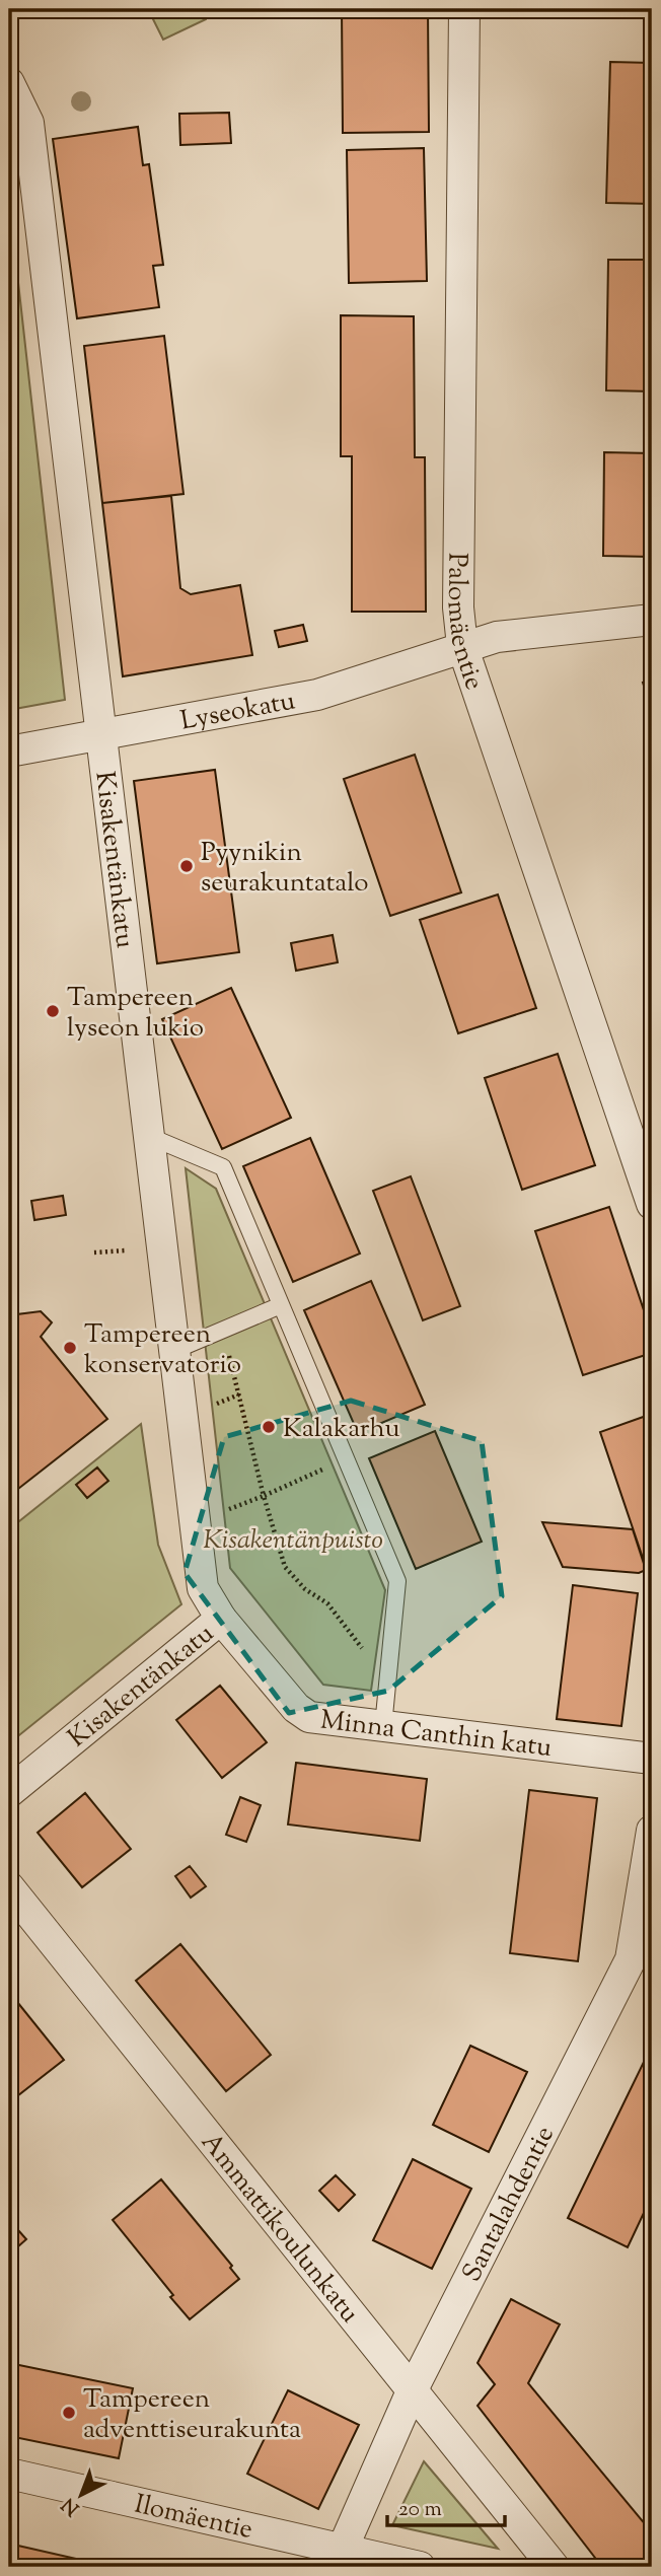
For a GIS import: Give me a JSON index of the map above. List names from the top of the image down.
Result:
{
  "streets": {
    "street": [
      "Palomäentie",
      "Lyseokatu",
      "Kisakentänkatu",
      "Minna Canthin katu",
      "Santalahdentie",
      "Ammattikoulunkatu",
      "Ilomäentie"
    ]
  },
  "crossings": [
    ["Palomäentie", "Lyseokatu"],
    ["Lyseokatu", "Kisakentänkatu"],
    ["Kisakentänkatu", "Minna Canthin katu"],
    ["Santalahdentie", "Ammattikoulunkatu"],
    ["Santalahdentie", "Ilomäentie"]
  ],
  "parks": ["Kisakentänpuisto"],
  "places": [
    "Pyynikin seurakuntatalo",
    "Tampereen lyseon lukio",
    "Tampereen konservatorio",
    "Kalakarhu",
    "Tampereen adventtiseurakunta"
  ],
  "scale_bar": "20 m",
  "north": "bottom left"
}
